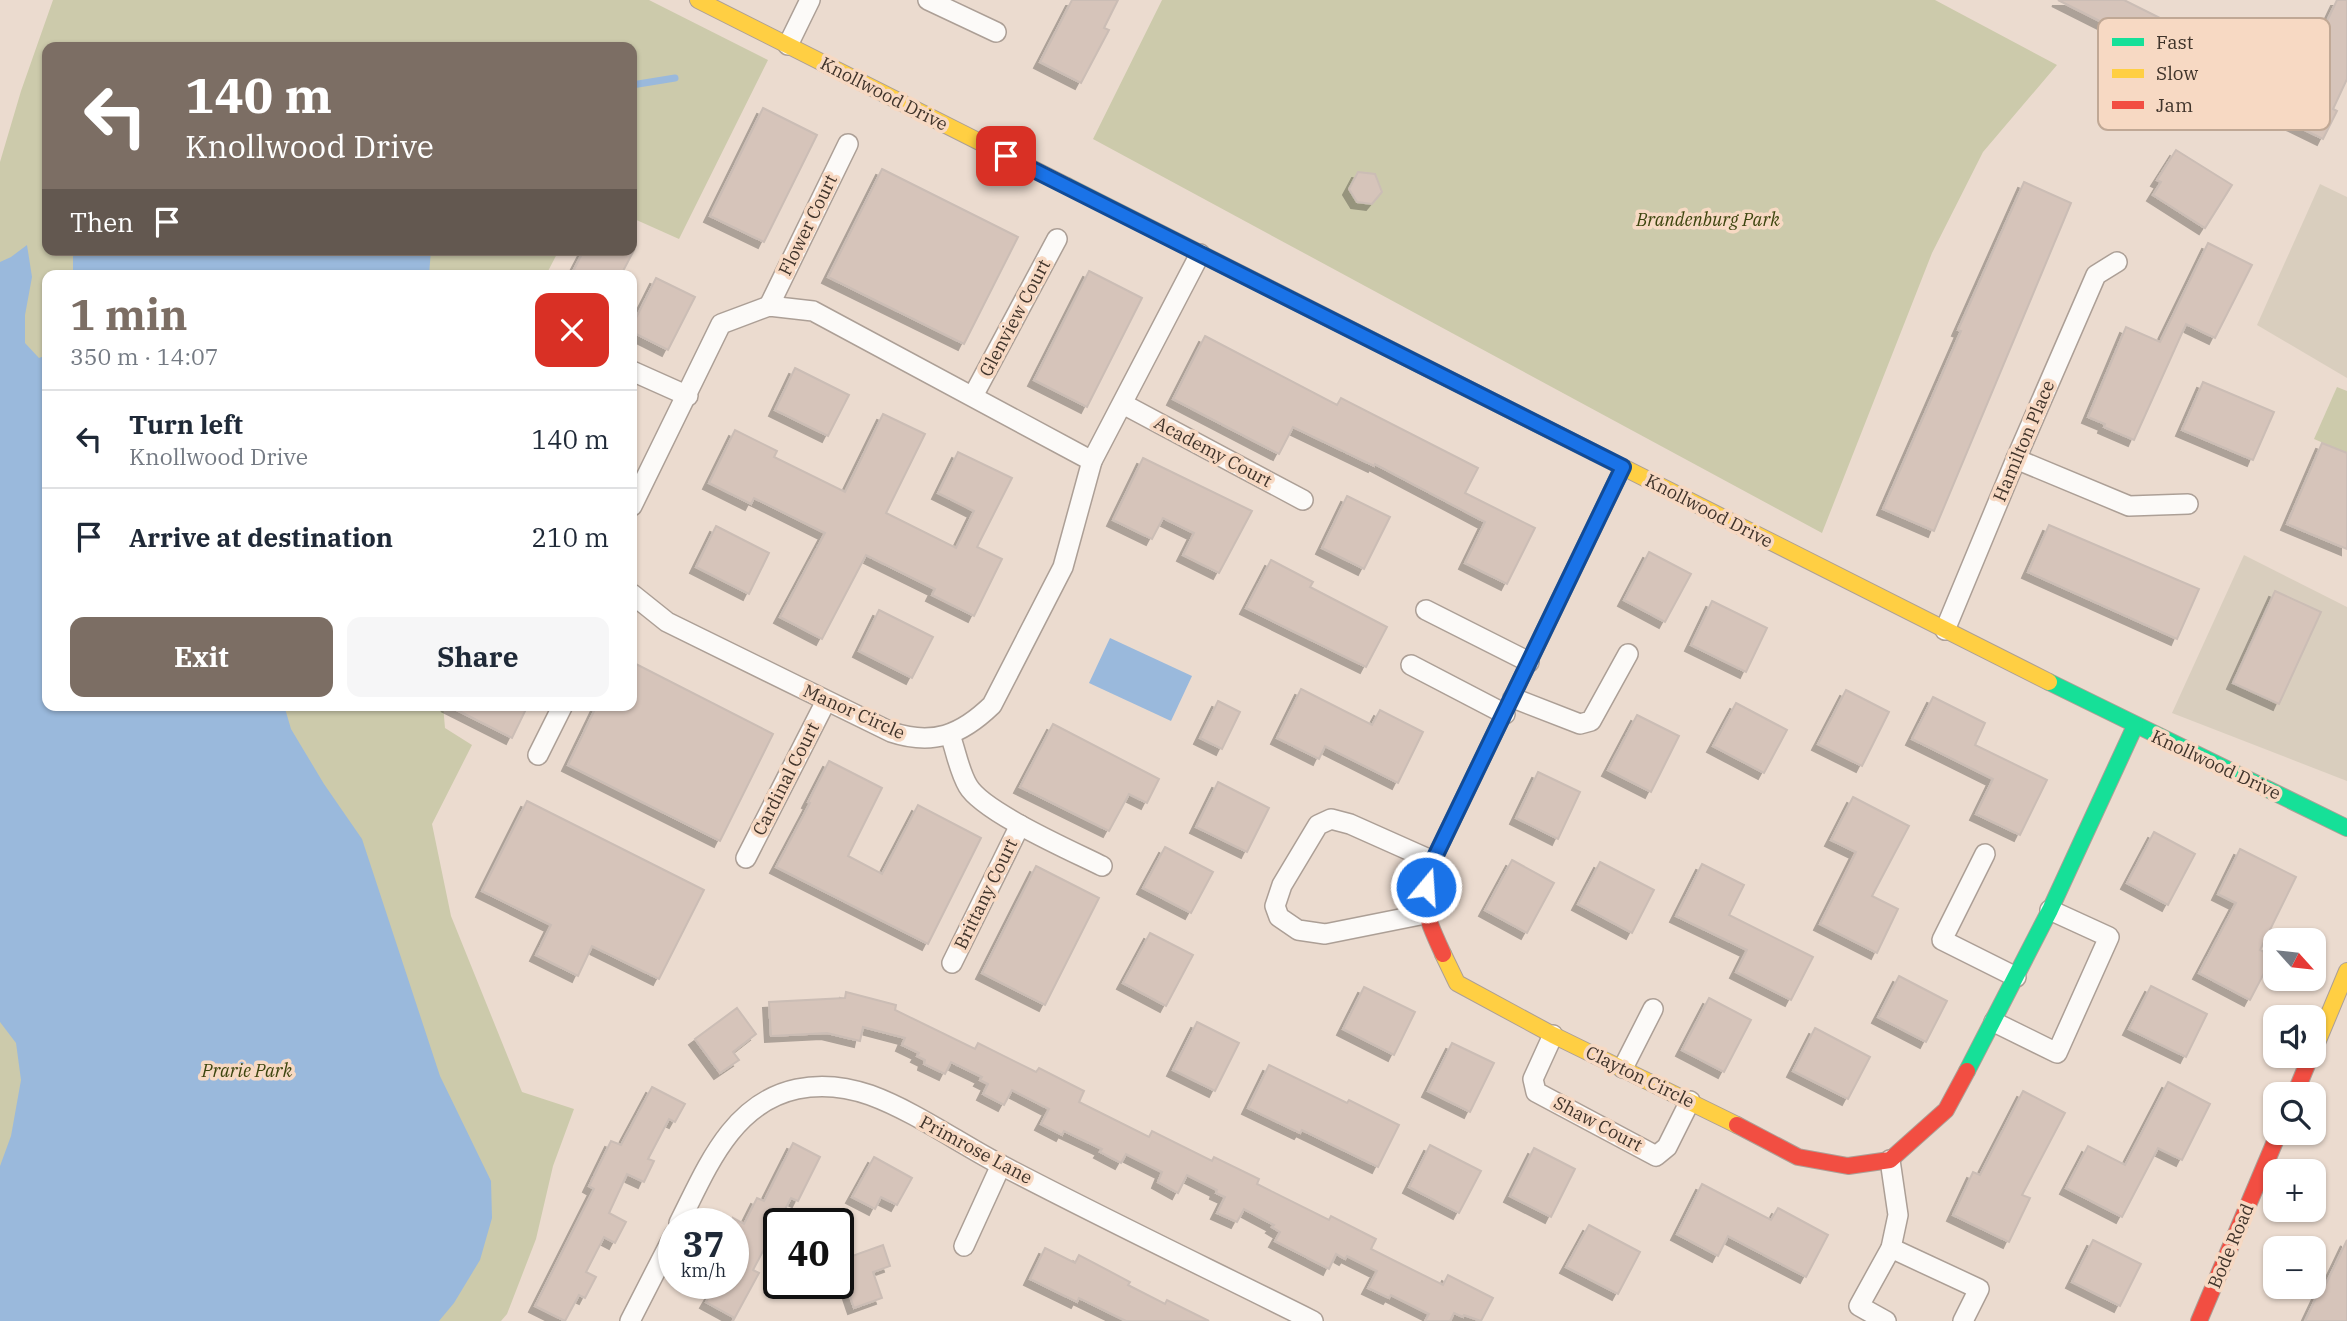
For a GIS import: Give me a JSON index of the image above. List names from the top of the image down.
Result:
{
  "streets": {
    "street": [
      "Knollwood Drive",
      "Flower Court",
      "Glenview Court",
      "Hamilton Place",
      "Academy Court",
      "Manor Circle",
      "Cardinal Court",
      "Brittany Court",
      "Clayton Circle",
      "Shaw Court",
      "Primrose Lane",
      "Bode Road"
    ]
  },
  "crossings": [
    ["Knollwood Drive", "Hamilton Place"],
    ["Knollwood Drive", "Manor Circle"],
    ["Knollwood Drive", "Clayton Circle"],
    ["Academy Court", "Manor Circle"],
    ["Manor Circle", "Cardinal Court"],
    ["Clayton Circle", "Shaw Court"]
  ],
  "parks": ["Brandenburg Park", "Prarie Park"],
  "legend": ["Fast", "Slow", "Jam"],
  "north": "bottom right",
  "page": {
    "turn": ["140 m", "Knollwood Drive"],
    "then": "Then",
    "heading": ["1 min", "350 m · 14:07"],
    "list": [
      {
        "name": "Turn left",
        "note": "Knollwood Drive",
        "value": "140 m"
      },
      {
        "name": "Arrive at destination",
        "value": "210 m"
      }
    ],
    "buttons": ["Exit", "Share"],
    "map_buttons": ["+", "−"],
    "speed": "37 km/h",
    "limit": "40"
  }
}
